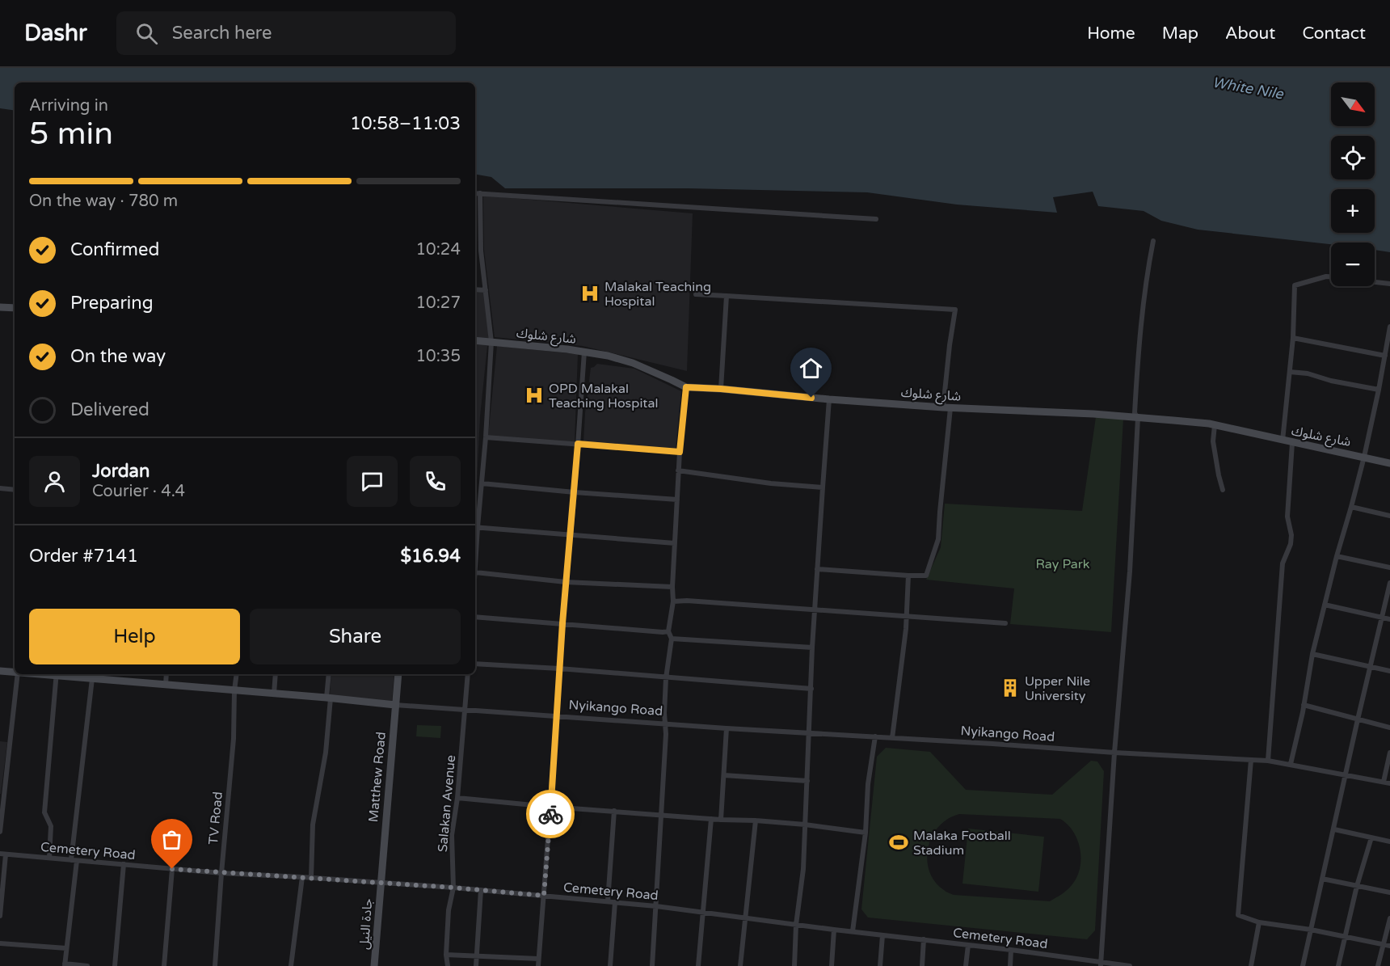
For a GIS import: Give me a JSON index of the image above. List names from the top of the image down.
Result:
{
  "streets": {
    "street": [
      "شارع شلوك",
      "Nyikango Road",
      "Matthew Road",
      "Salakan Avenue",
      "TV Road",
      "Cemetery Road",
      "جادة النيل"
    ]
  },
  "crossings": [
    ["Nyikango Road", "Matthew Road"],
    ["Nyikango Road", "Salakan Avenue"],
    ["Nyikango Road", "TV Road"],
    ["Matthew Road", "Cemetery Road"],
    ["Matthew Road", "جادة النيل"],
    ["Salakan Avenue", "Cemetery Road"],
    ["TV Road", "Cemetery Road"],
    ["Cemetery Road", "جادة النيل"]
  ],
  "water": ["White Nile"],
  "parks": ["Ray Park"],
  "places": {
    "hospital": ["Malakal Teaching Hospital", "OPD Malakal Teaching Hospital"],
    "building": ["Upper Nile University"],
    "sports": ["Malaka Football Stadium"]
  },
  "north": "bottom right",
  "page": {
    "header": "Dashr",
    "search": "Search here",
    "nav": [
      "Home",
      "Map",
      "About",
      "Contact"
    ],
    "map_buttons": ["+", "−"],
    "heading": ["5 min", "Arriving in", "10:58–11:03"],
    "panel": [
      "Jordan",
      "Courier · 4.4",
      "Order #7141",
      "$16.94"
    ],
    "bar": "On the way · 780 m",
    "list": [
      ["Confirmed", "10:24"],
      ["Preparing", "10:27"],
      ["On the way", "10:35"],
      "Delivered"
    ],
    "buttons": ["Help", "Share"]
  }
}
